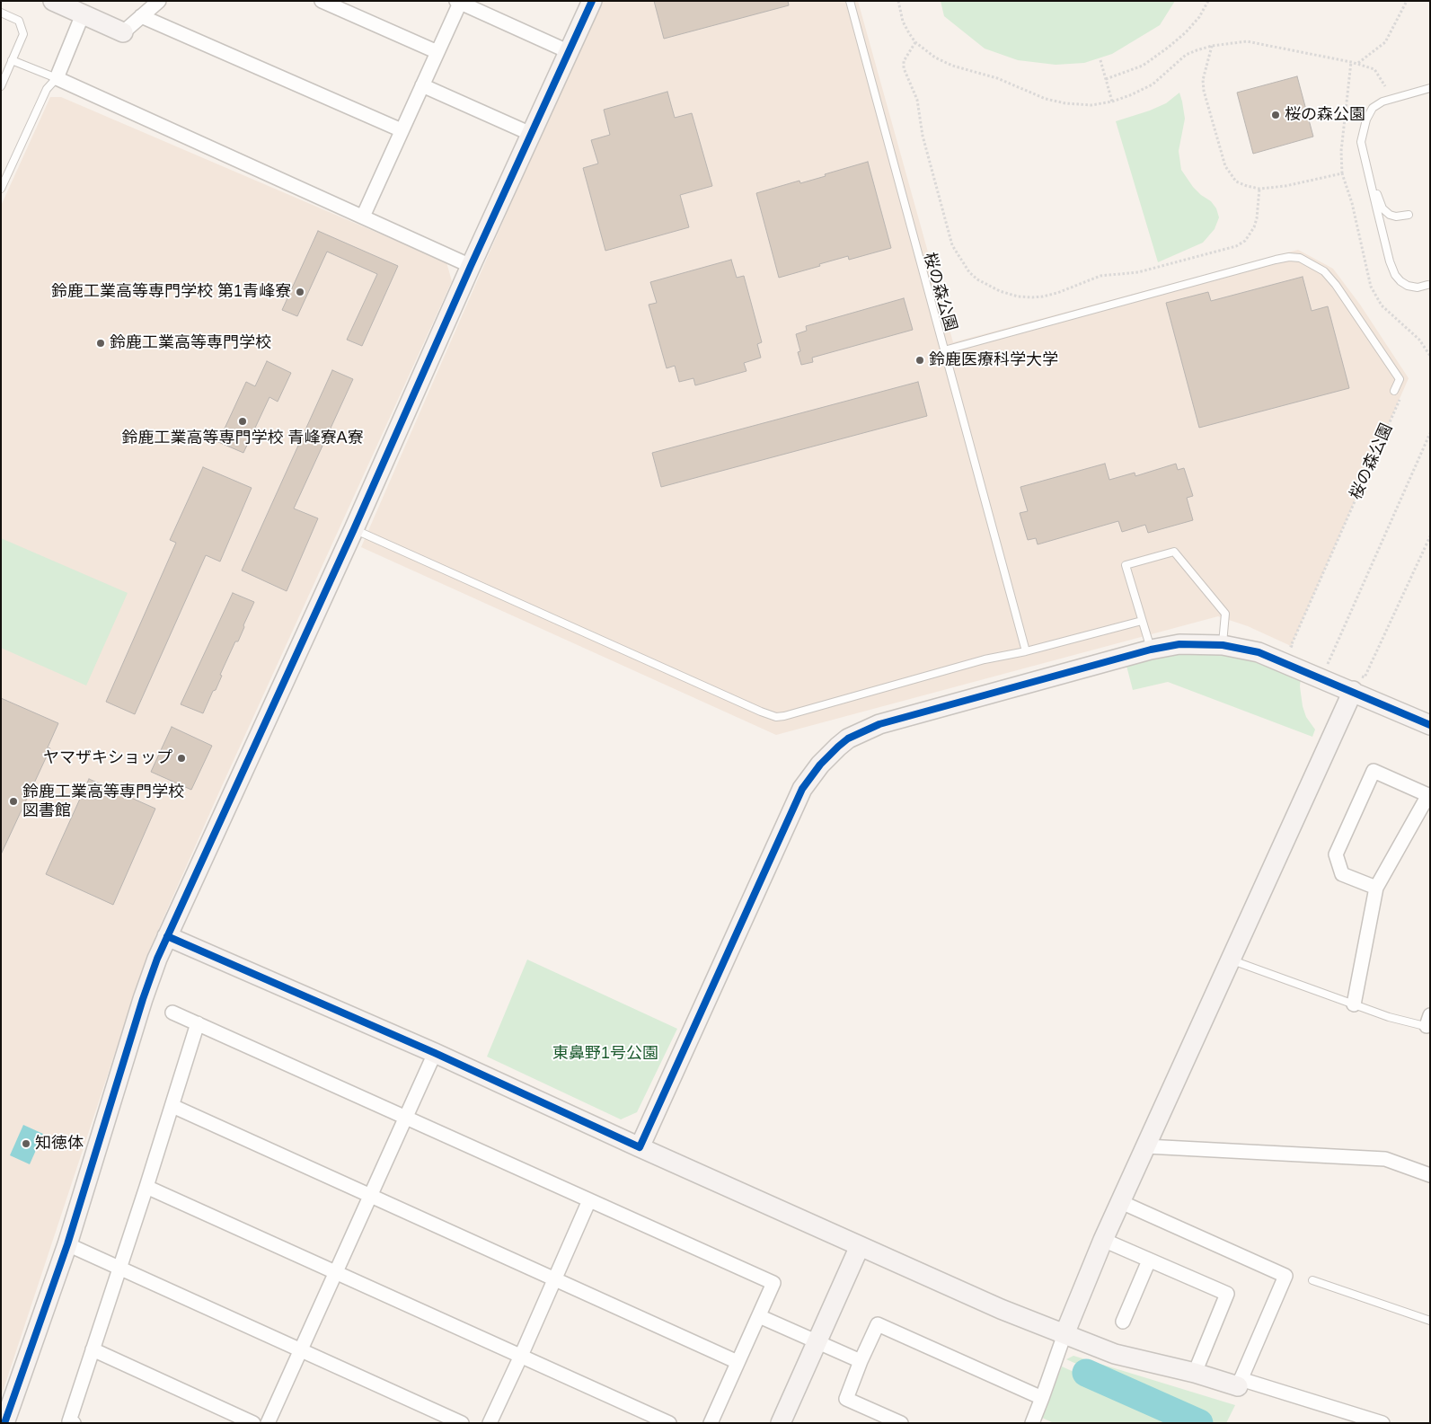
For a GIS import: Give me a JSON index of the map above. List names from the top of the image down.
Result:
{
  "streets": {
    "path": ["桜の森公園"]
  },
  "parks": ["東鼻野1号公園"],
  "places": [
    "桜の森公園",
    "鈴鹿工業高等専門学校 第1青峰寮",
    "鈴鹿工業高等専門学校",
    "鈴鹿医療科学大学",
    "鈴鹿工業高等専門学校 青峰寮A寮",
    "ヤマザキショップ",
    "鈴鹿工業高等専門学校 図書館",
    "知徳体"
  ]
}
